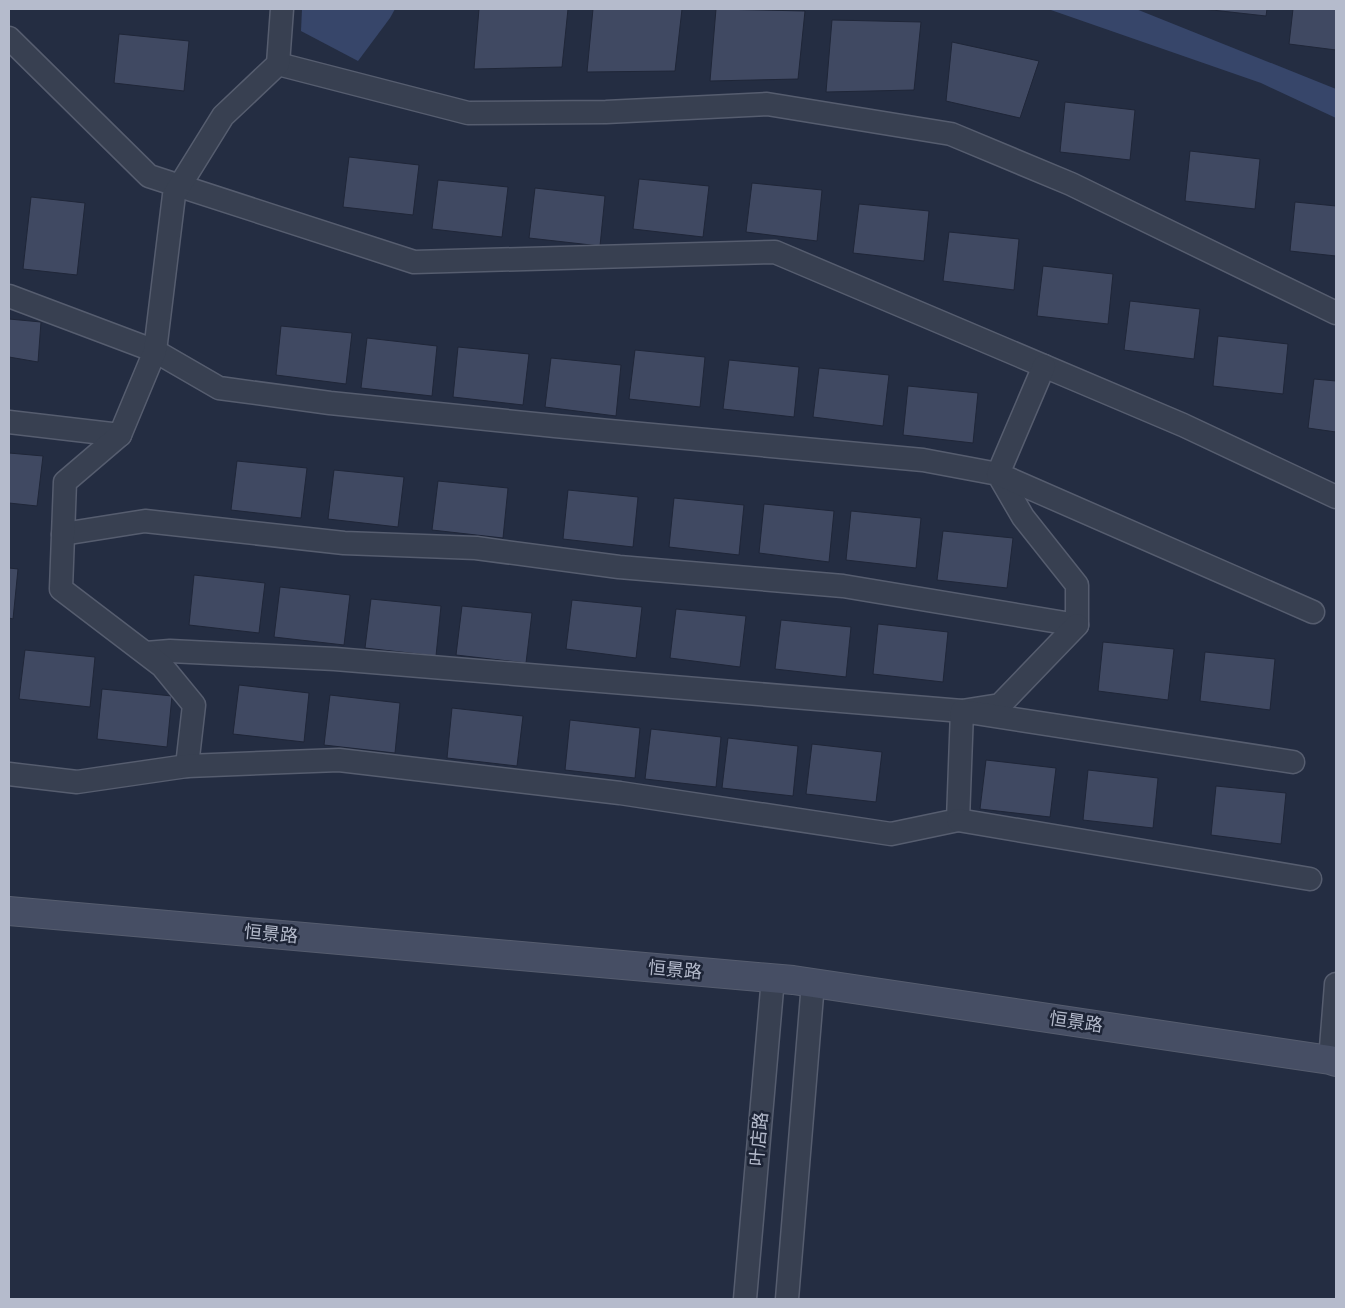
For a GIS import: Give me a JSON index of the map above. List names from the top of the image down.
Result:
{
  "streets": {
    "street": ["恒景路", "叶店路"]
  },
  "crossings": [
    ["恒景路", "叶店路"]
  ]
}
